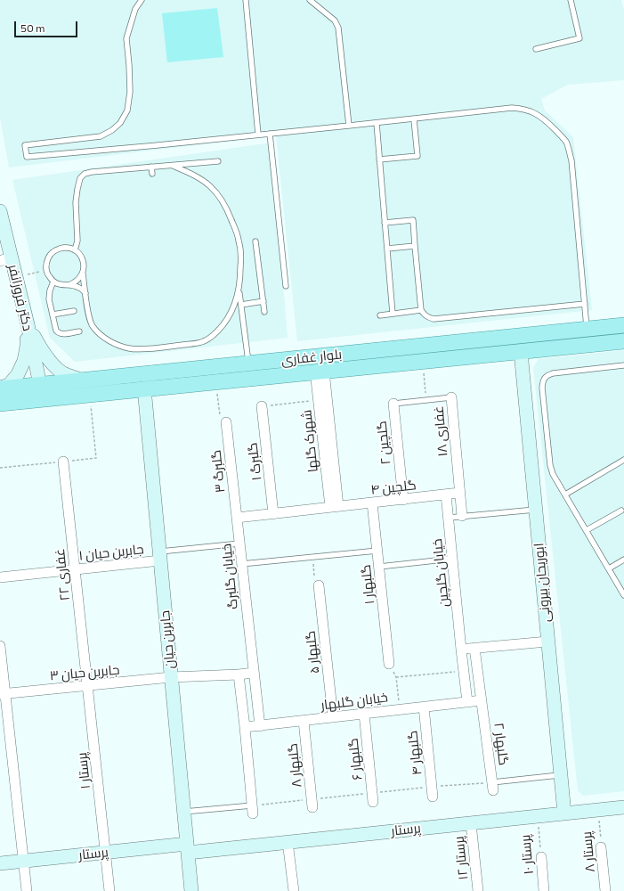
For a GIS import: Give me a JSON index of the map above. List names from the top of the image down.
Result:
{
  "streets": {
    "main road": ["بلوار غفاری"],
    "street": [
      "دکتر فروزانفر",
      "غفاری ۱۸",
      "شهرک گلها",
      "گلچین ۲",
      "گلبرگ ۱",
      "گلبرگ ۳",
      "گلچین ۴",
      "جابربن حیان ۱",
      "خیابان گلچین",
      "غفاری ۲۲",
      "خیابان گلبرگ",
      "ابوریحان بیرونی",
      "گلبهار ۱",
      "جابربن حیان",
      "گلبهار ۵",
      "جابربن حیان ۳",
      "خیابان گلبهار",
      "گلبهار ۲",
      "گلبهار ۴",
      "گلبهار ۶",
      "گلبهار ۸",
      "پرستار ۱",
      "پرستار",
      "پرستار ۸",
      "پرستار ۱۰",
      "پرستار ۱۲"
    ]
  },
  "crossings": [
    ["دکتر فروزانفر", "بلوار غفاری"],
    ["بلوار غفاری", "شهرک گلها"],
    ["بلوار غفاری", "ابوریحان بیرونی"],
    ["بلوار غفاری", "جابربن حیان"],
    ["غفاری ۱۸", "گلچین ۴"],
    ["شهرک گلها", "گلچین ۴"],
    ["گلچین ۲", "گلچین ۴"],
    ["گلبرگ ۳", "خیابان گلبرگ"],
    ["گلچین ۴", "خیابان گلچین"],
    ["گلچین ۴", "گلبهار ۱"],
    ["جابربن حیان ۱", "غفاری ۲۲"],
    ["جابربن حیان ۱", "جابربن حیان"],
    ["غفاری ۲۲", "جابربن حیان ۳"],
    ["غفاری ۲۲", "پرستار ۱"],
    ["خیابان گلبرگ", "جابربن حیان ۳"],
    ["خیابان گلبرگ", "خیابان گلبهار"],
    ["ابوریحان بیرونی", "پرستار"],
    ["جابربن حیان", "جابربن حیان ۳"],
    ["جابربن حیان", "پرستار"],
    ["گلبهار ۵", "خیابان گلبهار"],
    ["جابربن حیان ۳", "پرستار ۱"],
    ["خیابان گلبهار", "گلبهار ۲"],
    ["خیابان گلبهار", "گلبهار ۴"],
    ["خیابان گلبهار", "گلبهار ۶"],
    ["خیابان گلبهار", "گلبهار ۸"],
    ["پرستار ۱", "پرستار"],
    ["پرستار", "پرستار ۸"],
    ["پرستار", "پرستار ۱۰"],
    ["پرستار", "پرستار ۱۲"]
  ],
  "scale_bar": "50 m"
}
